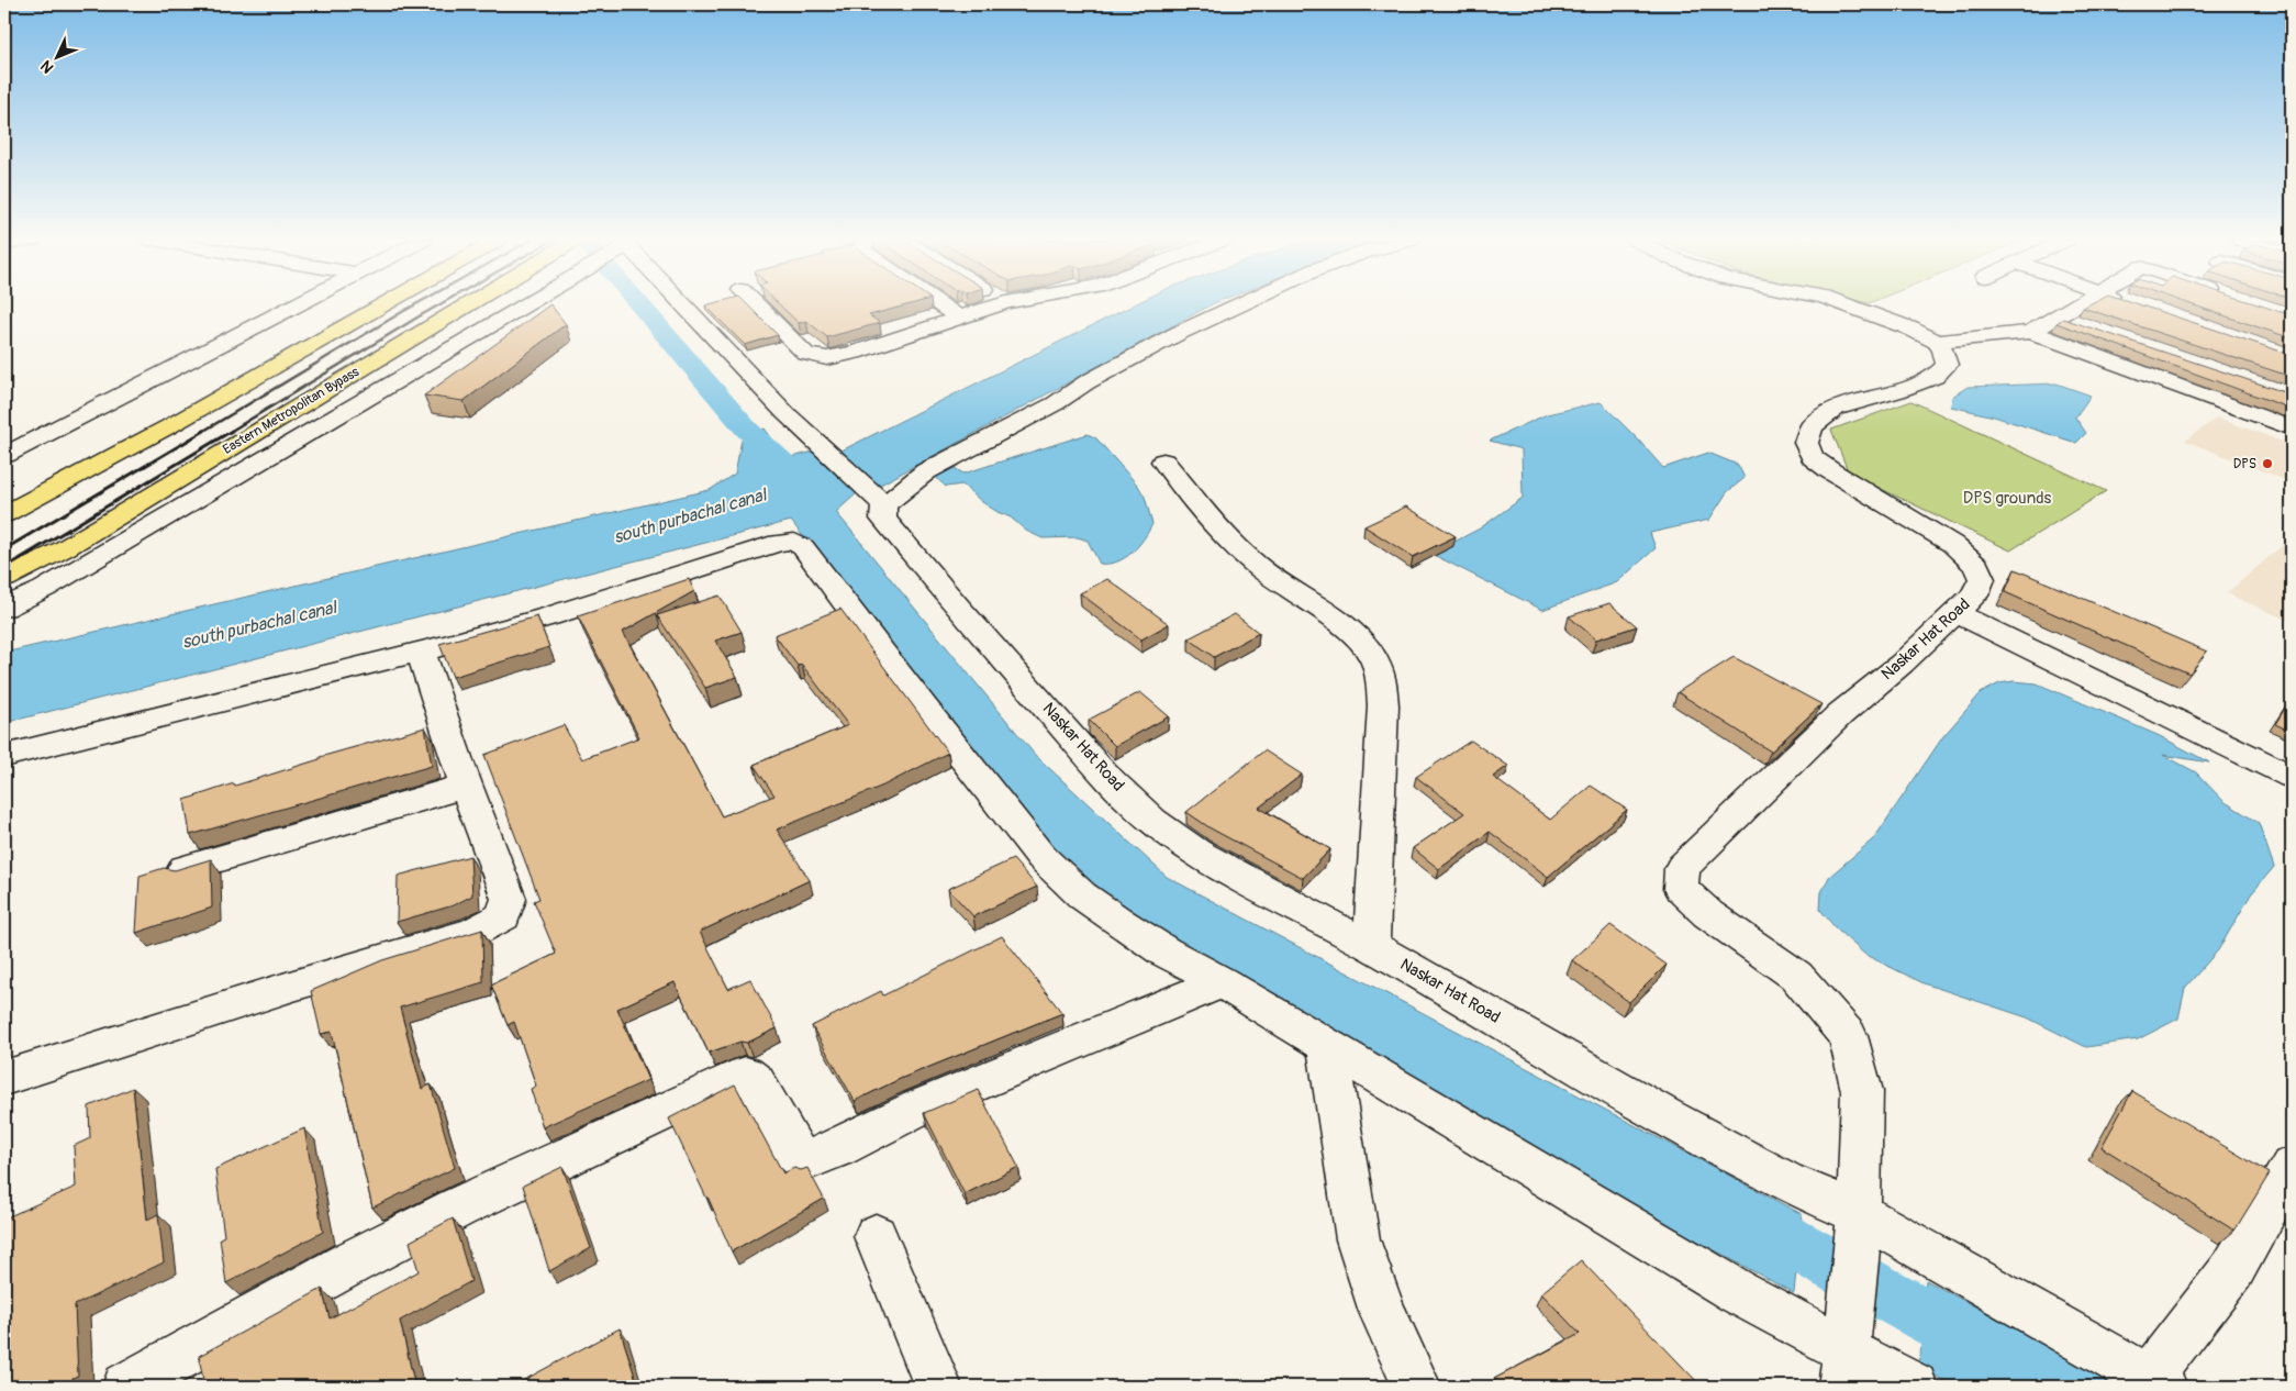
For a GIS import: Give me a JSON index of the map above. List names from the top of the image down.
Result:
{
  "streets": {
    "main road": ["Eastern Metropolitan Bypass"],
    "street": ["Naskar Hat Road"]
  },
  "water": ["south purbachal canal"],
  "parks": ["DPS grounds"],
  "places": ["DPS"],
  "north": "bottom left"
}
